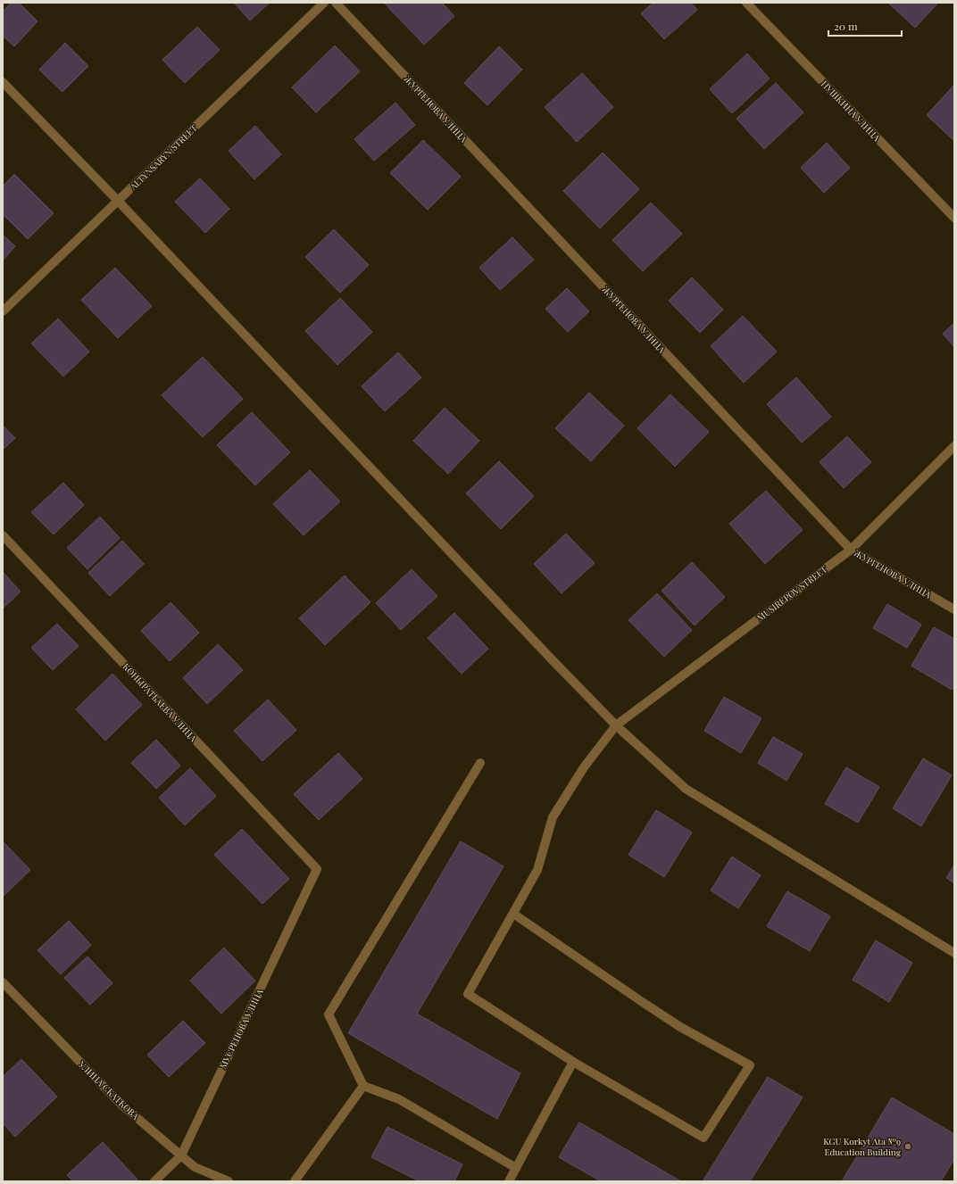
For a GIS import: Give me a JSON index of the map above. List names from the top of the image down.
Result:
{
  "streets": {
    "street": [
      "ЖУРГЕНОВА УЛИЦА",
      "ПУШКИНА УЛИЦА",
      "ALTYNSARYN STREET",
      "MUSIREPOV STREET",
      "КОНЫРАТБАЕВА УЛИЦА",
      "МУСРЕПОВА УЛИЦА",
      "УЛИЦА СКАТКОВА"
    ]
  },
  "crossings": [
    ["ЖУРГЕНОВА УЛИЦА", "MUSIREPOV STREET"],
    ["КОНЫРАТБАЕВА УЛИЦА", "МУСРЕПОВА УЛИЦА"],
    ["МУСРЕПОВА УЛИЦА", "УЛИЦА СКАТКОВА"]
  ],
  "places": ["KGU Korkyt Ata №9 Education Building"],
  "scale_bar": "20 m"
}
